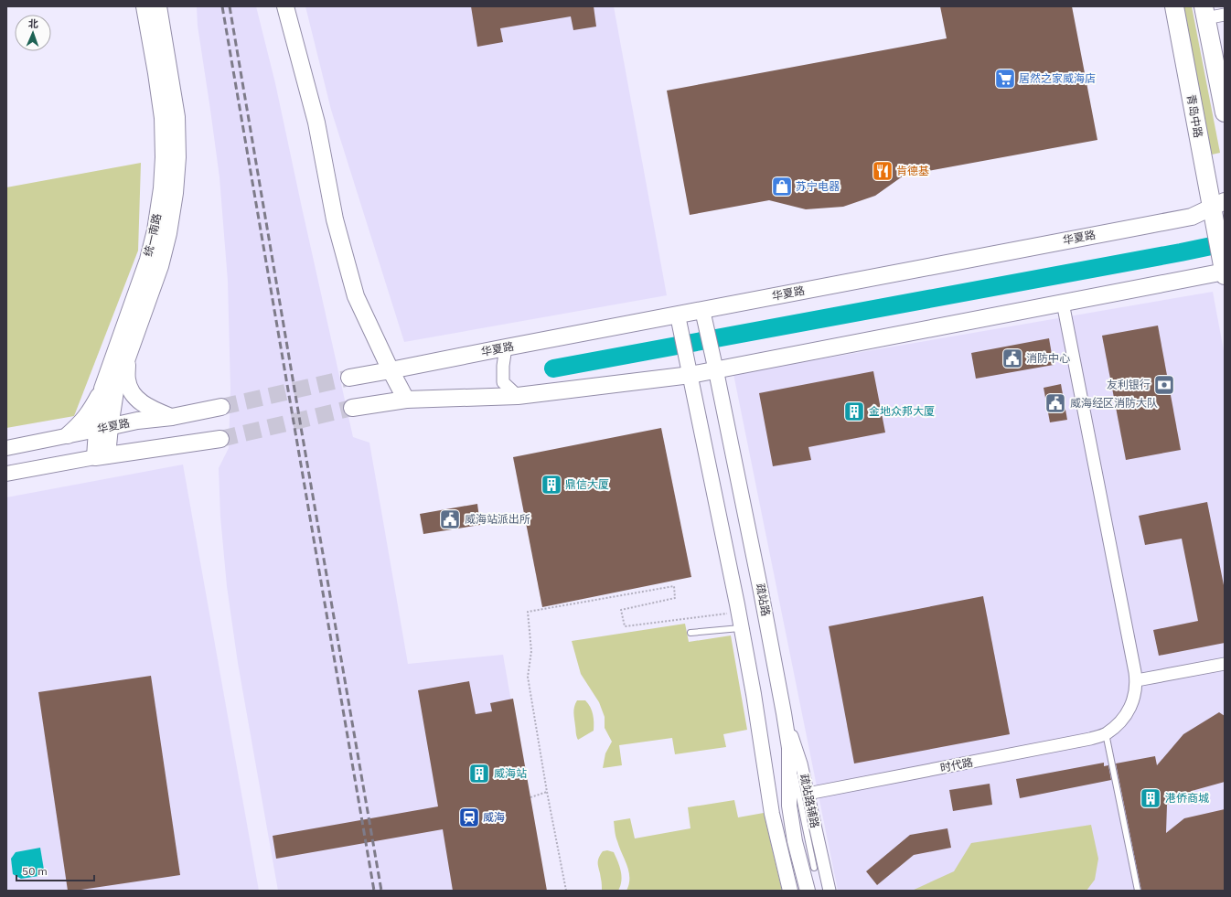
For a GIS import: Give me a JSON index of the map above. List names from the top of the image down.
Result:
{
  "streets": {
    "main road": ["青岛中路", "统一南路", "华夏路"],
    "street": ["疏站路", "时代路", "疏站路辅路"]
  },
  "crossings": [
    ["青岛中路", "华夏路"],
    ["统一南路", "华夏路"],
    ["华夏路", "疏站路"],
    ["疏站路", "疏站路辅路"],
    ["时代路", "疏站路辅路"]
  ],
  "places": {
    "supermarket": ["居然之家威海店"],
    "restaurant": ["肯德基"],
    "shop": ["苏宁电器"],
    "public building": ["消防中心", "威海经区消防大队", "威海站派出所"],
    "bank": ["友利银行"],
    "building": [
      "金地众邦大厦",
      "鼎信大厦",
      "威海站",
      "港侨商城"
    ],
    "station": ["威海"]
  },
  "scale_bar": "50 m",
  "north": "top"
}
